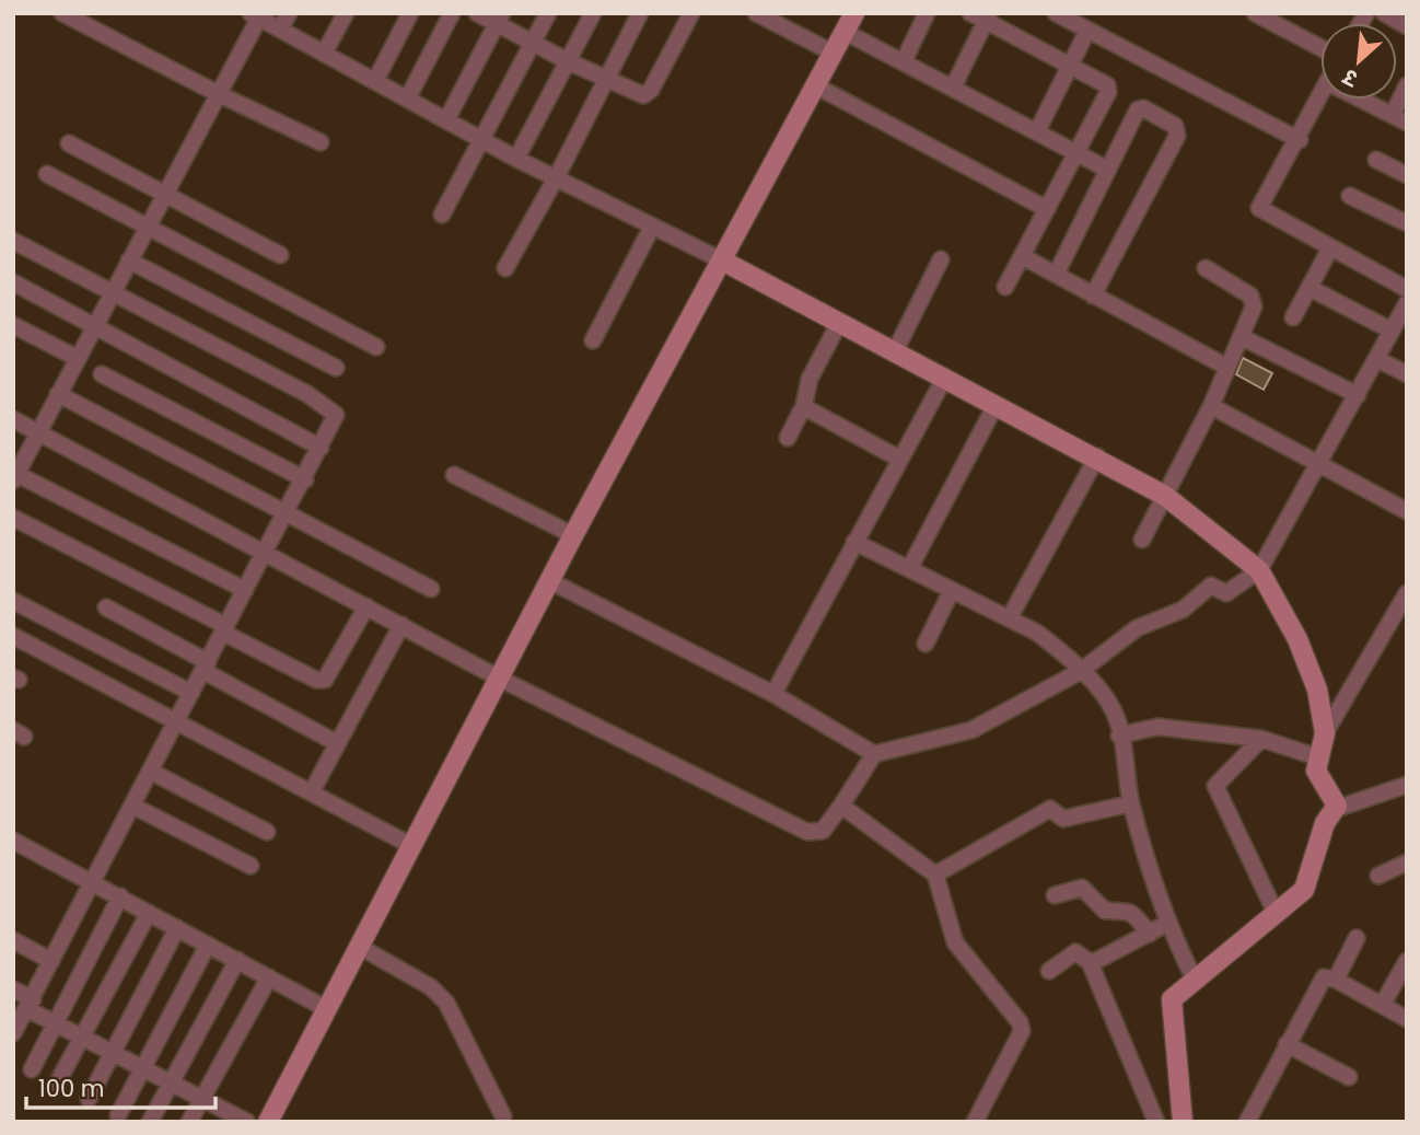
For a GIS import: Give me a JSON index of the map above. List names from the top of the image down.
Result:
{
  "scale_bar": "100 m",
  "north": "bottom left"
}
